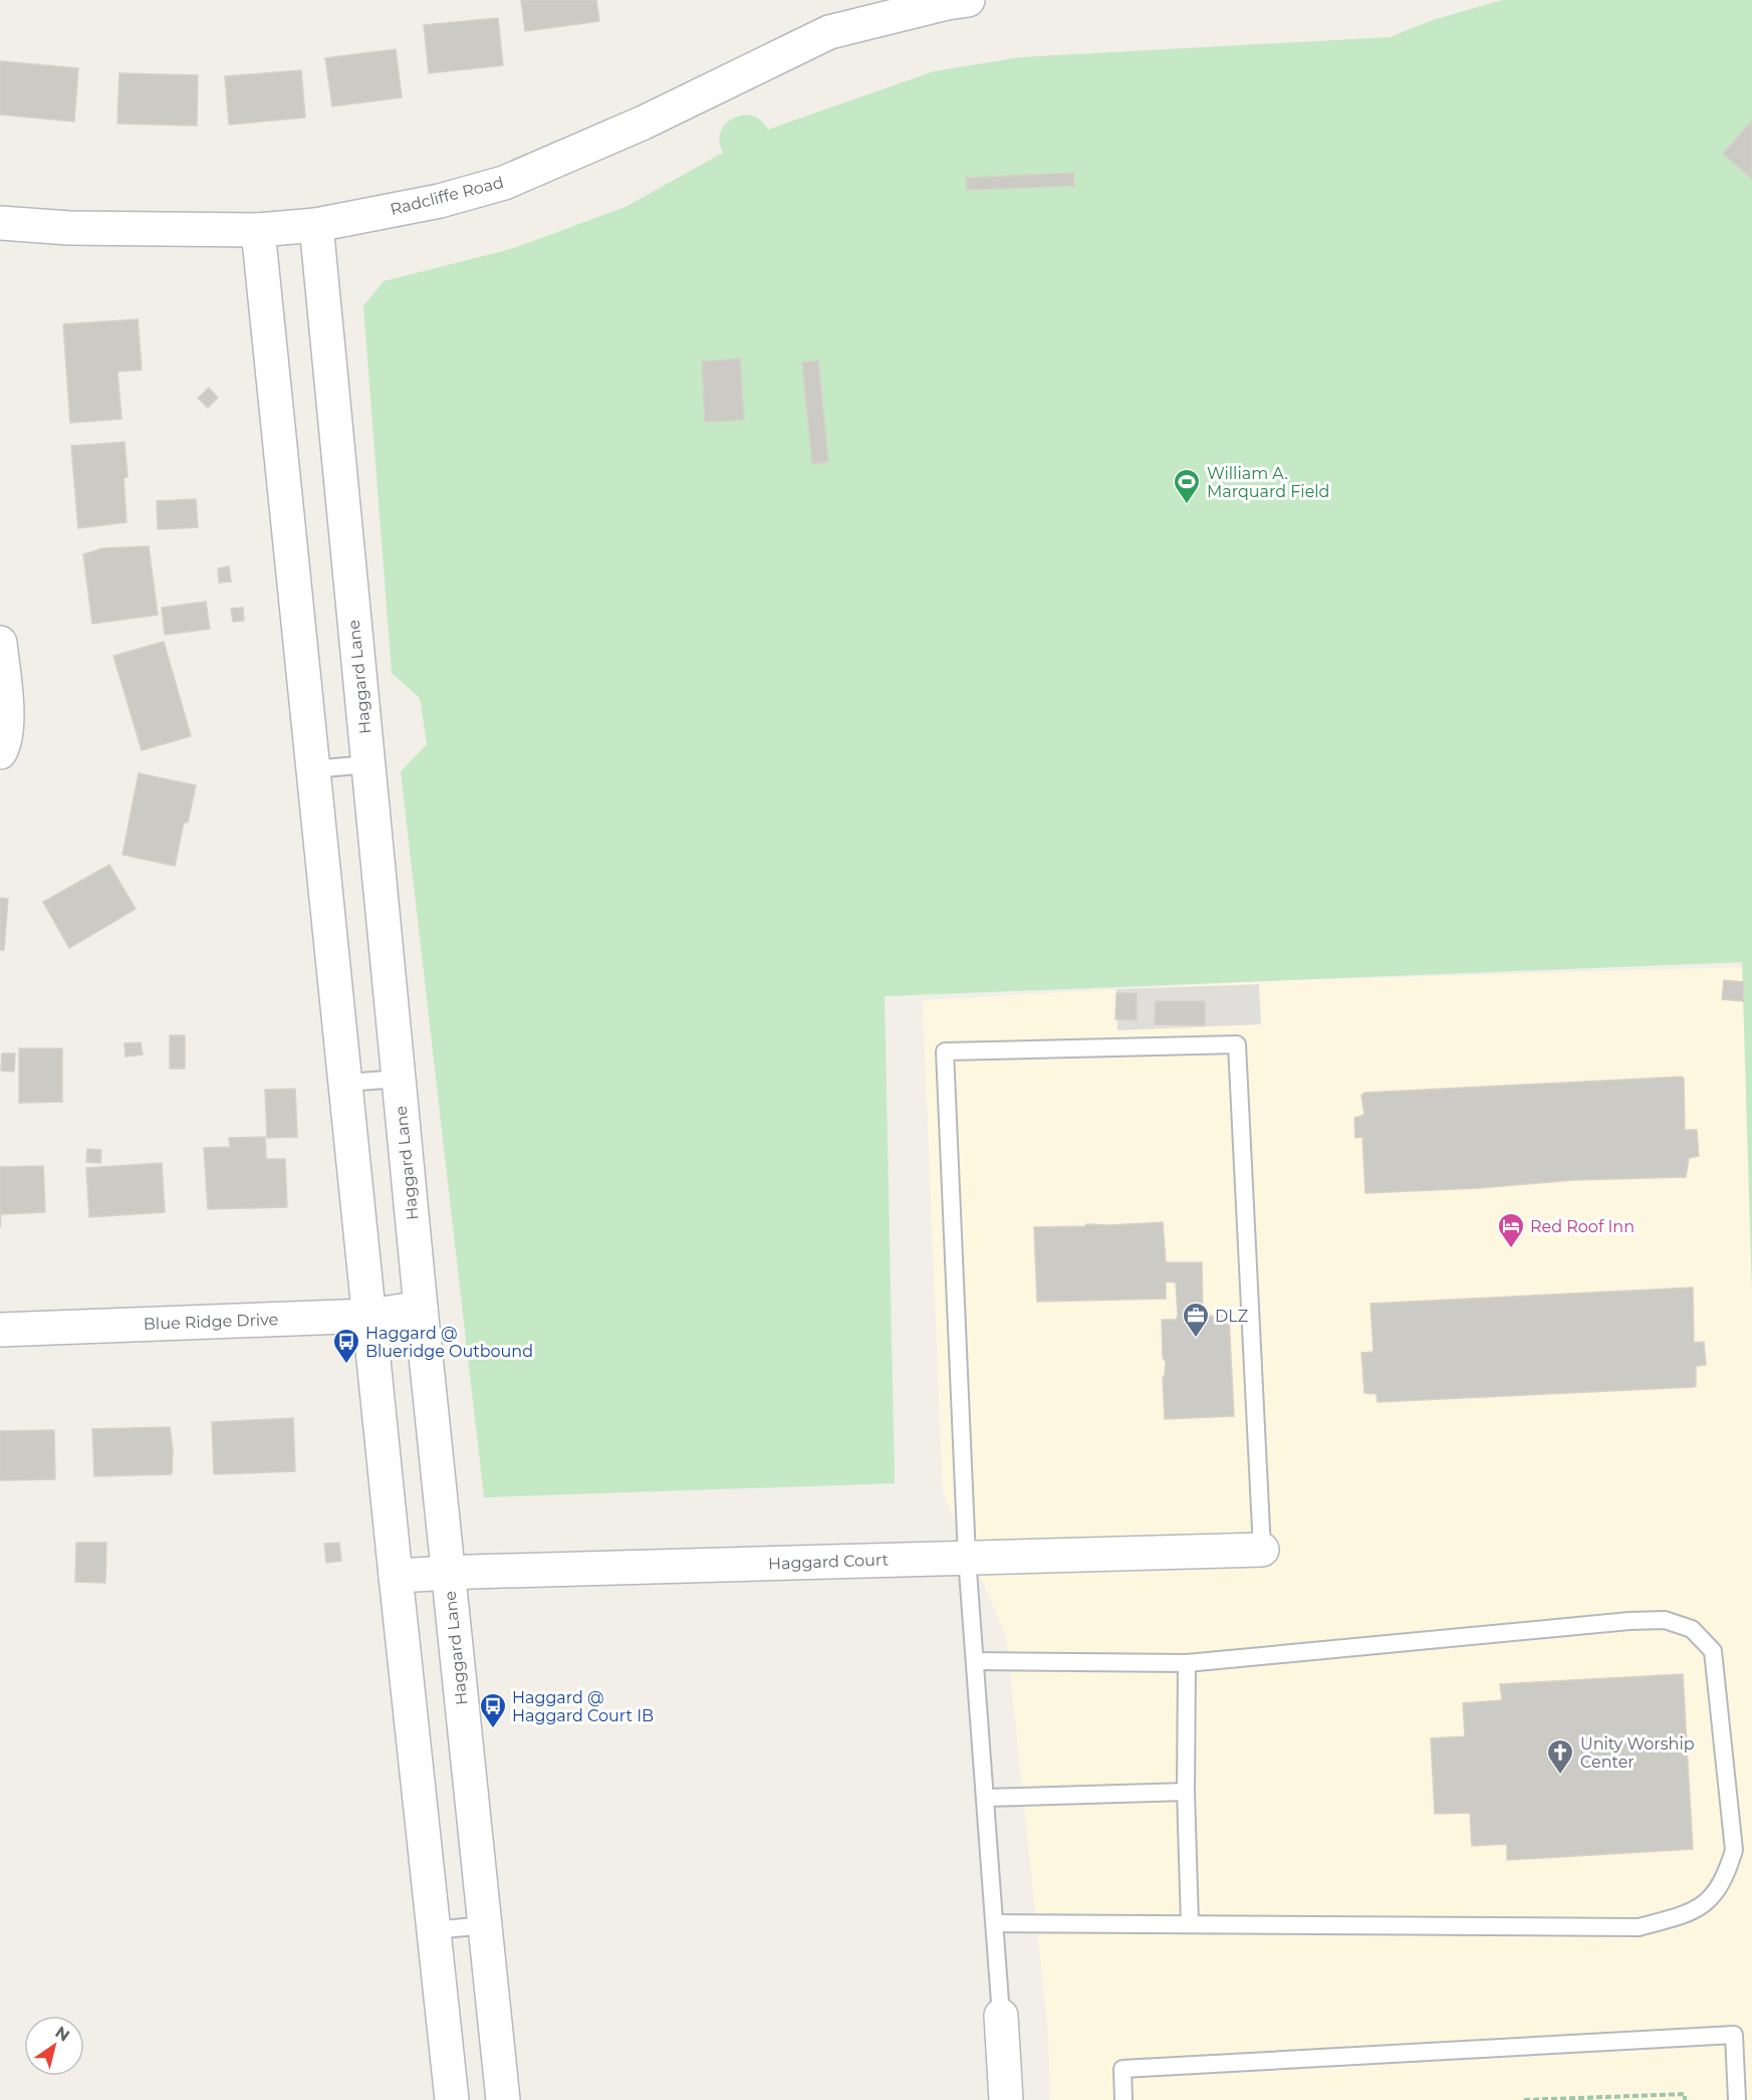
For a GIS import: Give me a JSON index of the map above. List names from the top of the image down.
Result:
{
  "streets": {
    "street": [
      "Radcliffe Road",
      "Haggard Lane",
      "Blue Ridge Drive",
      "Haggard Court"
    ]
  },
  "crossings": [
    ["Radcliffe Road", "Haggard Lane"],
    ["Haggard Lane", "Blue Ridge Drive"],
    ["Haggard Lane", "Haggard Court"]
  ],
  "places": {
    "sports": ["William A. Marquard Field"],
    "hotel": ["Red Roof Inn"],
    "office": ["DLZ"],
    "bus stop": ["Haggard @ Blueridge Outbound", "Haggard @ Haggard Court IB"],
    "church": ["Unity Worship Center"]
  },
  "north": "top right"
}
